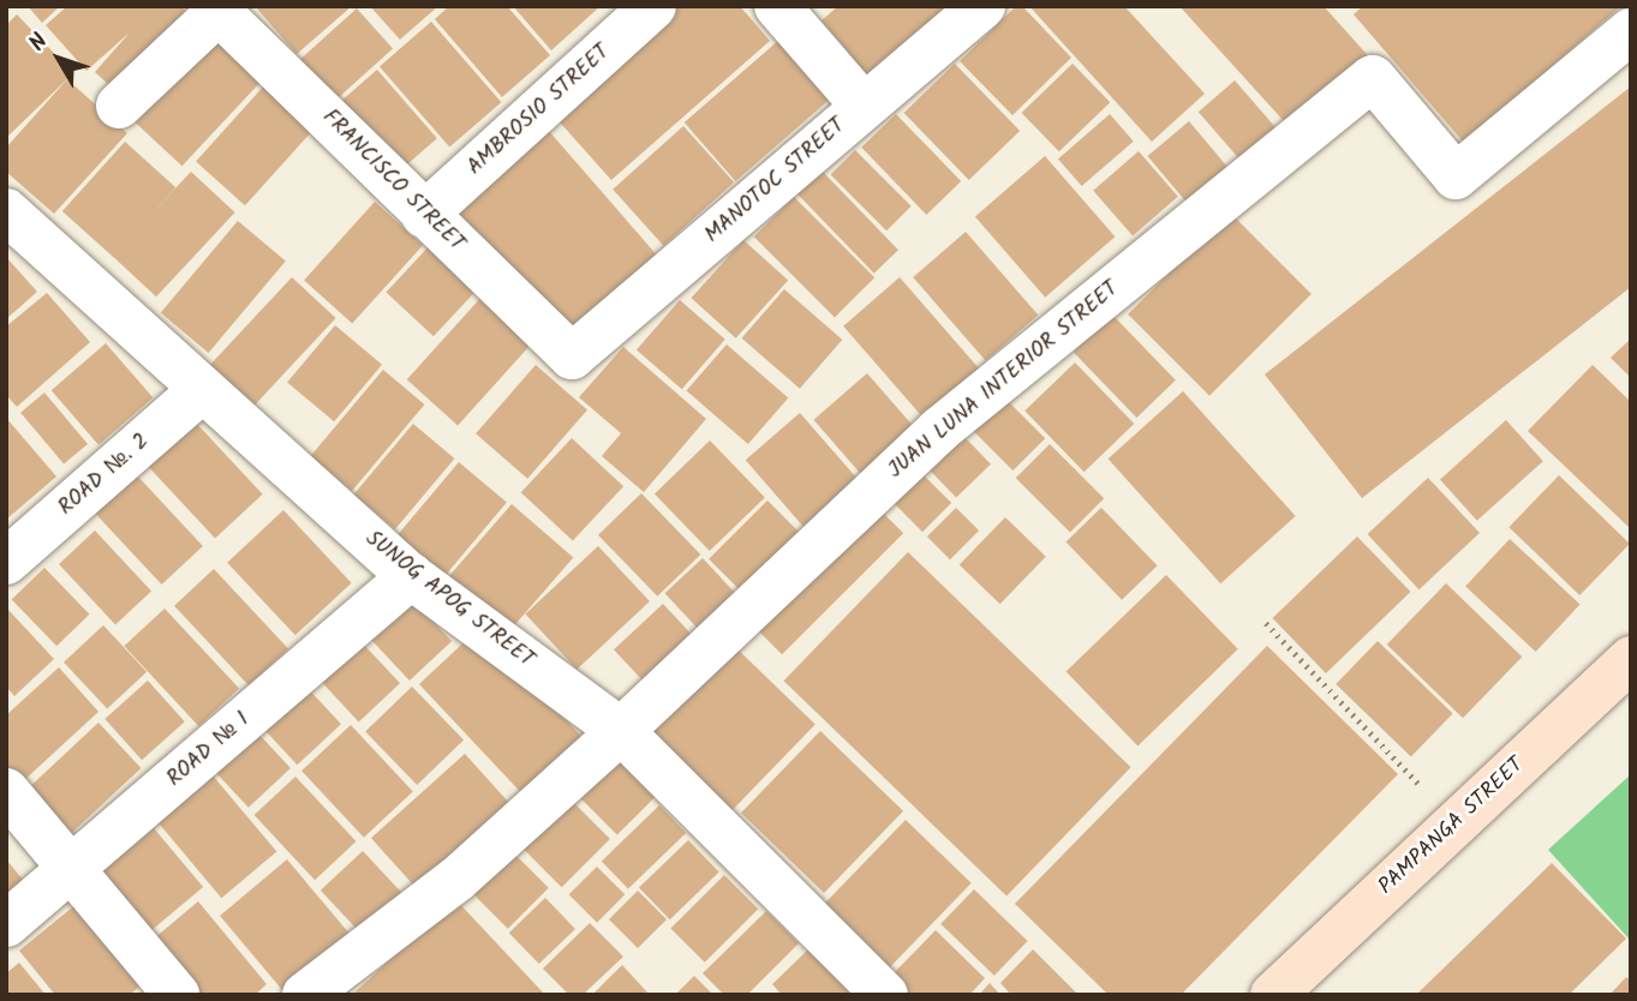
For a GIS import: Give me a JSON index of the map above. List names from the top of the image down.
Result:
{
  "streets": {
    "street": [
      "AMBROSIO STREET",
      "FRANCISCO STREET",
      "MANOTOC STREET",
      "JUAN LUNA INTERIOR STREET",
      "ROAD №. 2",
      "SUNOG APOG STREET",
      "ROAD № 1",
      "PAMPANGA STREET"
    ]
  },
  "crossings": [
    ["AMBROSIO STREET", "FRANCISCO STREET"],
    ["FRANCISCO STREET", "MANOTOC STREET"],
    ["JUAN LUNA INTERIOR STREET", "SUNOG APOG STREET"],
    ["ROAD №. 2", "SUNOG APOG STREET"],
    ["SUNOG APOG STREET", "ROAD № 1"]
  ],
  "north": "top left"
}
